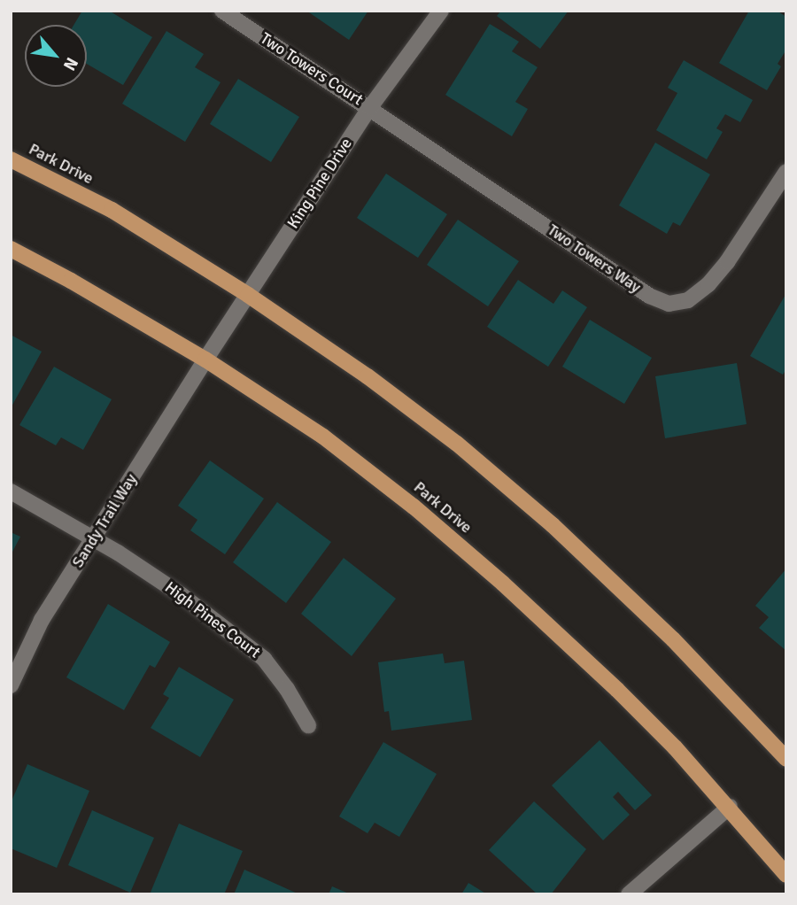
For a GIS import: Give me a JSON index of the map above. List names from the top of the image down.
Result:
{
  "streets": {
    "main road": ["Park Drive"],
    "street": [
      "Two Towers Court",
      "King Pine Drive",
      "Two Towers Way",
      "Sandy Trail Way",
      "High Pines Court"
    ]
  },
  "crossings": [
    ["Two Towers Court", "King Pine Drive"],
    ["Two Towers Court", "Two Towers Way"],
    ["Park Drive", "King Pine Drive"],
    ["Park Drive", "Sandy Trail Way"],
    ["King Pine Drive", "Two Towers Way"],
    ["King Pine Drive", "Sandy Trail Way"],
    ["Sandy Trail Way", "High Pines Court"]
  ],
  "north": "bottom right"
}
